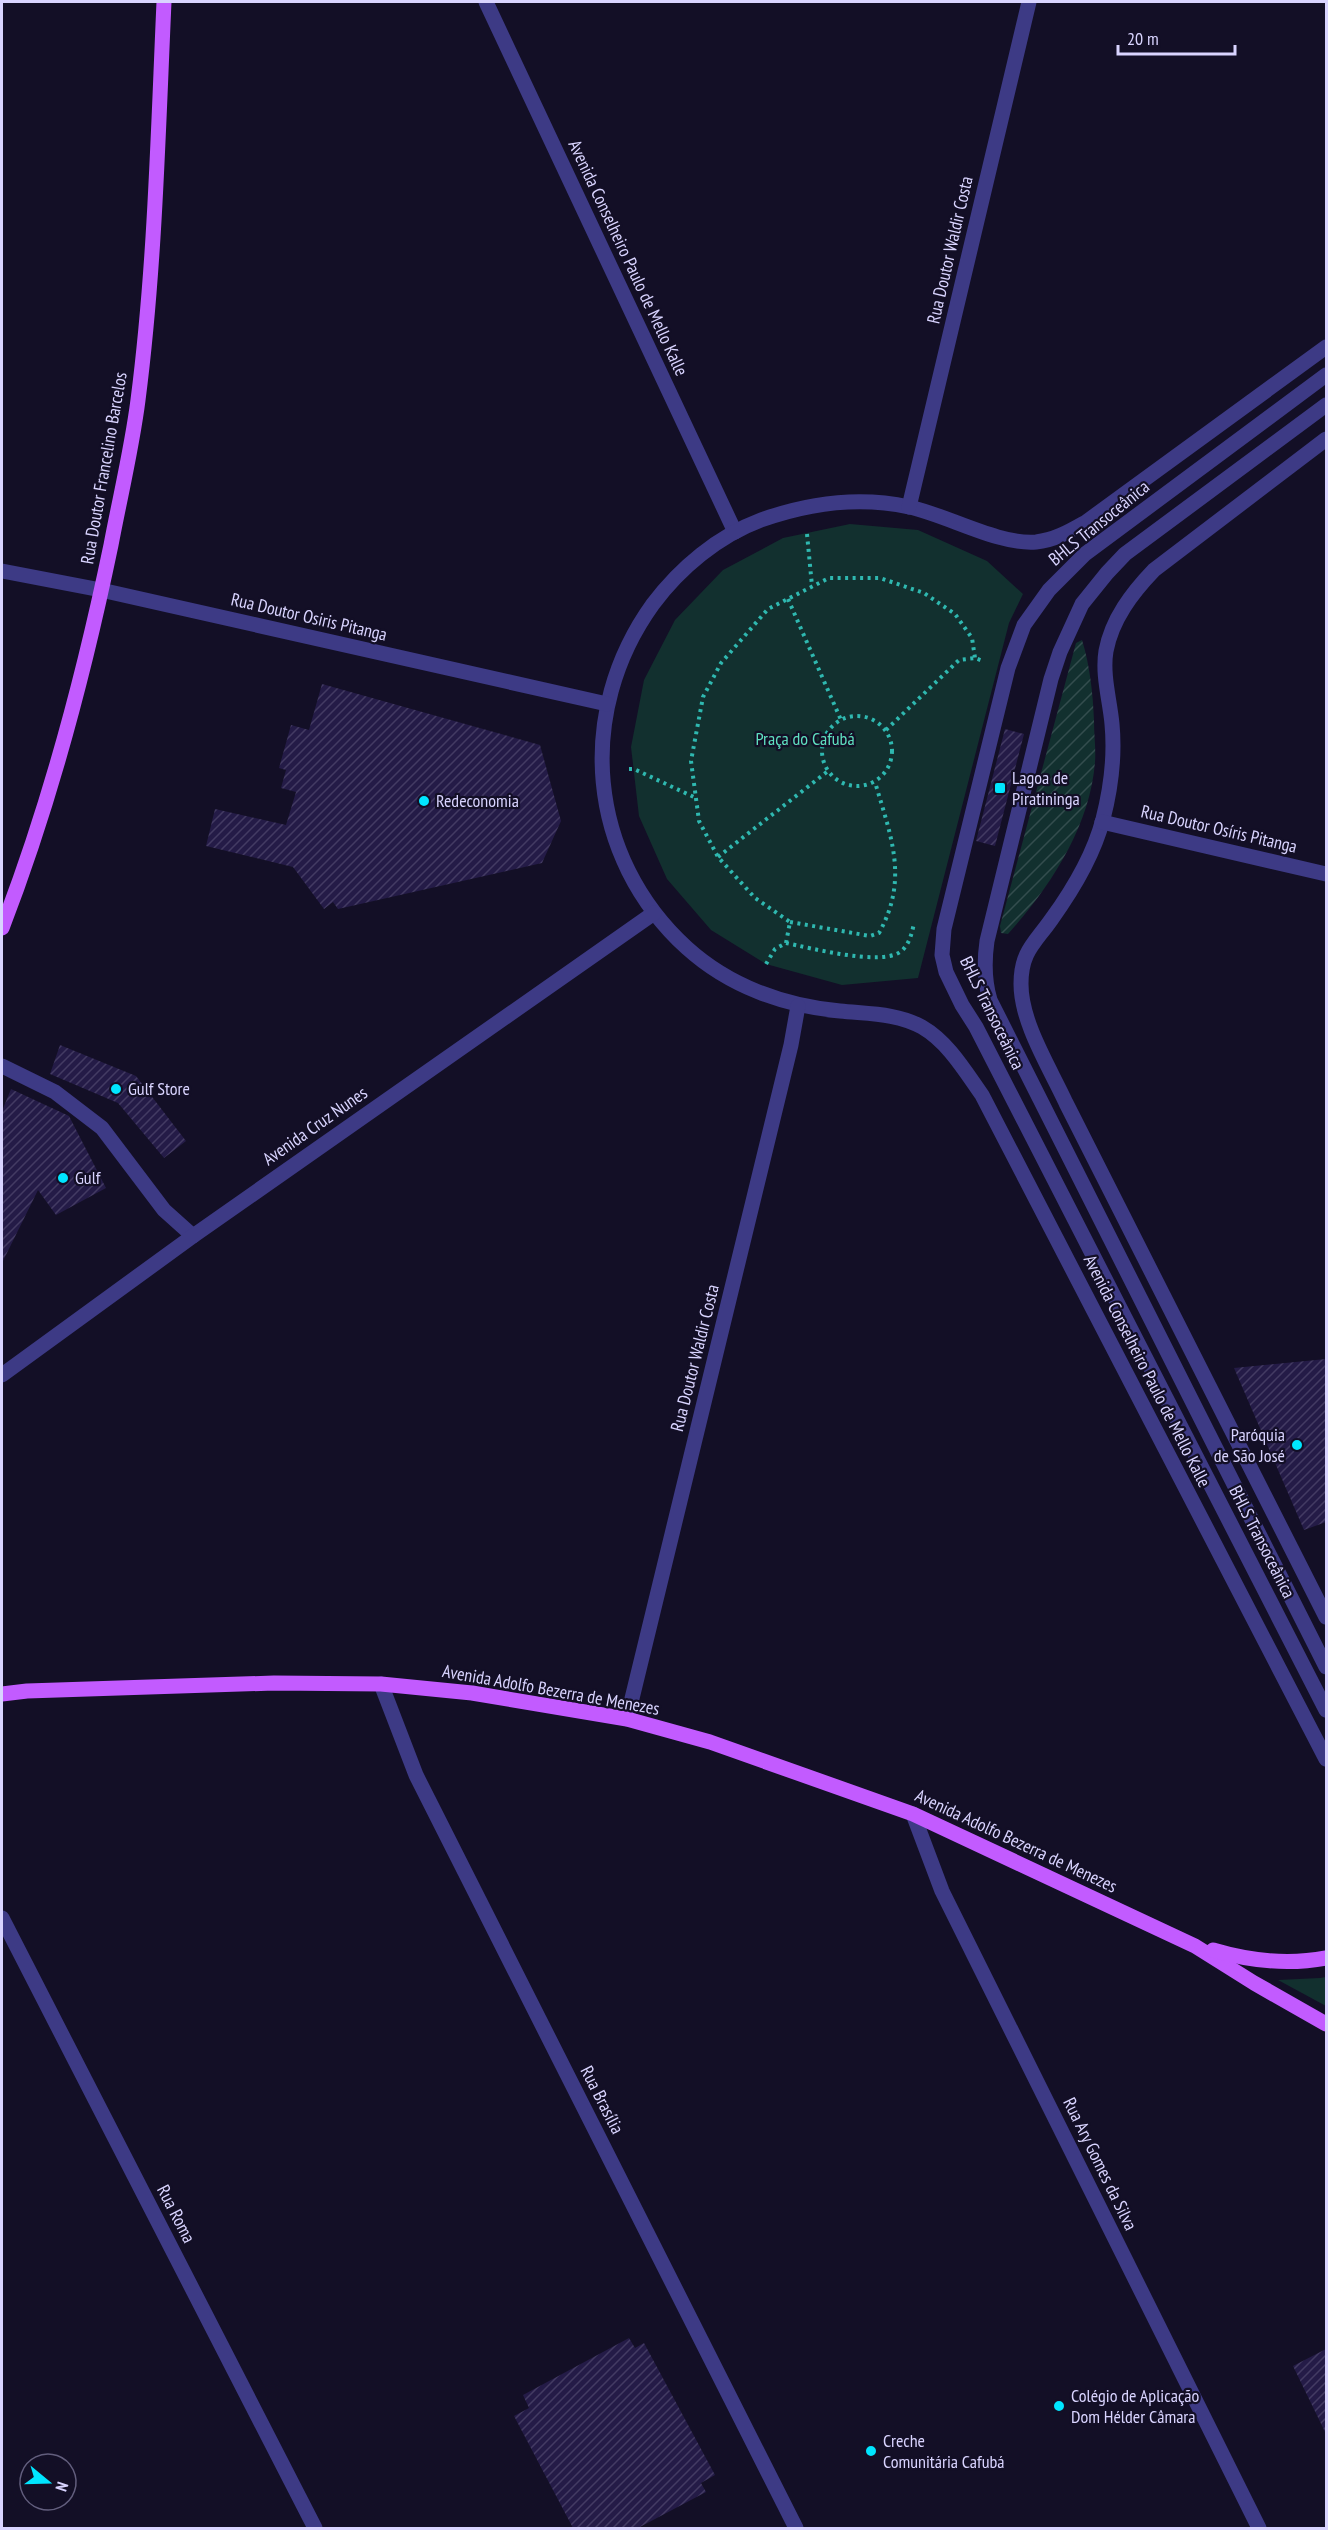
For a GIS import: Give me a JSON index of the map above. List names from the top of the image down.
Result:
{
  "streets": {
    "main road": ["Rua Doutor Francelino Barcelos", "Avenida Adolfo Bezerra de Menezes"],
    "street": [
      "Rua Doutor Waldir Costa",
      "Avenida Conselheiro Paulo de Mello Kalle",
      "BHLS Transoceânica",
      "Rua Doutor Osiris Pitanga",
      "Rua Doutor Osíris Pitanga",
      "Avenida Cruz Nunes",
      "Rua Brasília",
      "Rua Ary Gomes da Silva",
      "Rua Roma"
    ]
  },
  "crossings": [
    ["Rua Doutor Waldir Costa", "Avenida Conselheiro Paulo de Mello Kalle"],
    ["Rua Doutor Waldir Costa", "Avenida Adolfo Bezerra de Menezes"],
    ["Avenida Conselheiro Paulo de Mello Kalle", "Rua Doutor Osiris Pitanga"],
    ["Avenida Conselheiro Paulo de Mello Kalle", "Avenida Cruz Nunes"],
    ["Rua Doutor Francelino Barcelos", "Rua Doutor Osiris Pitanga"],
    ["Avenida Adolfo Bezerra de Menezes", "Rua Brasília"],
    ["Avenida Adolfo Bezerra de Menezes", "Rua Ary Gomes da Silva"]
  ],
  "parks": ["Praça do Cafubá"],
  "places": {
    "transit": ["Lagoa de Piratininga"],
    "other": [
      "Redeconomia",
      "Gulf Store",
      "Gulf",
      "Paróquia de São José",
      "Colégio de Aplicação Dom Hélder Câmara",
      "Creche Comunitária Cafubá"
    ]
  },
  "scale_bar": "20 m",
  "north": "right"
}
